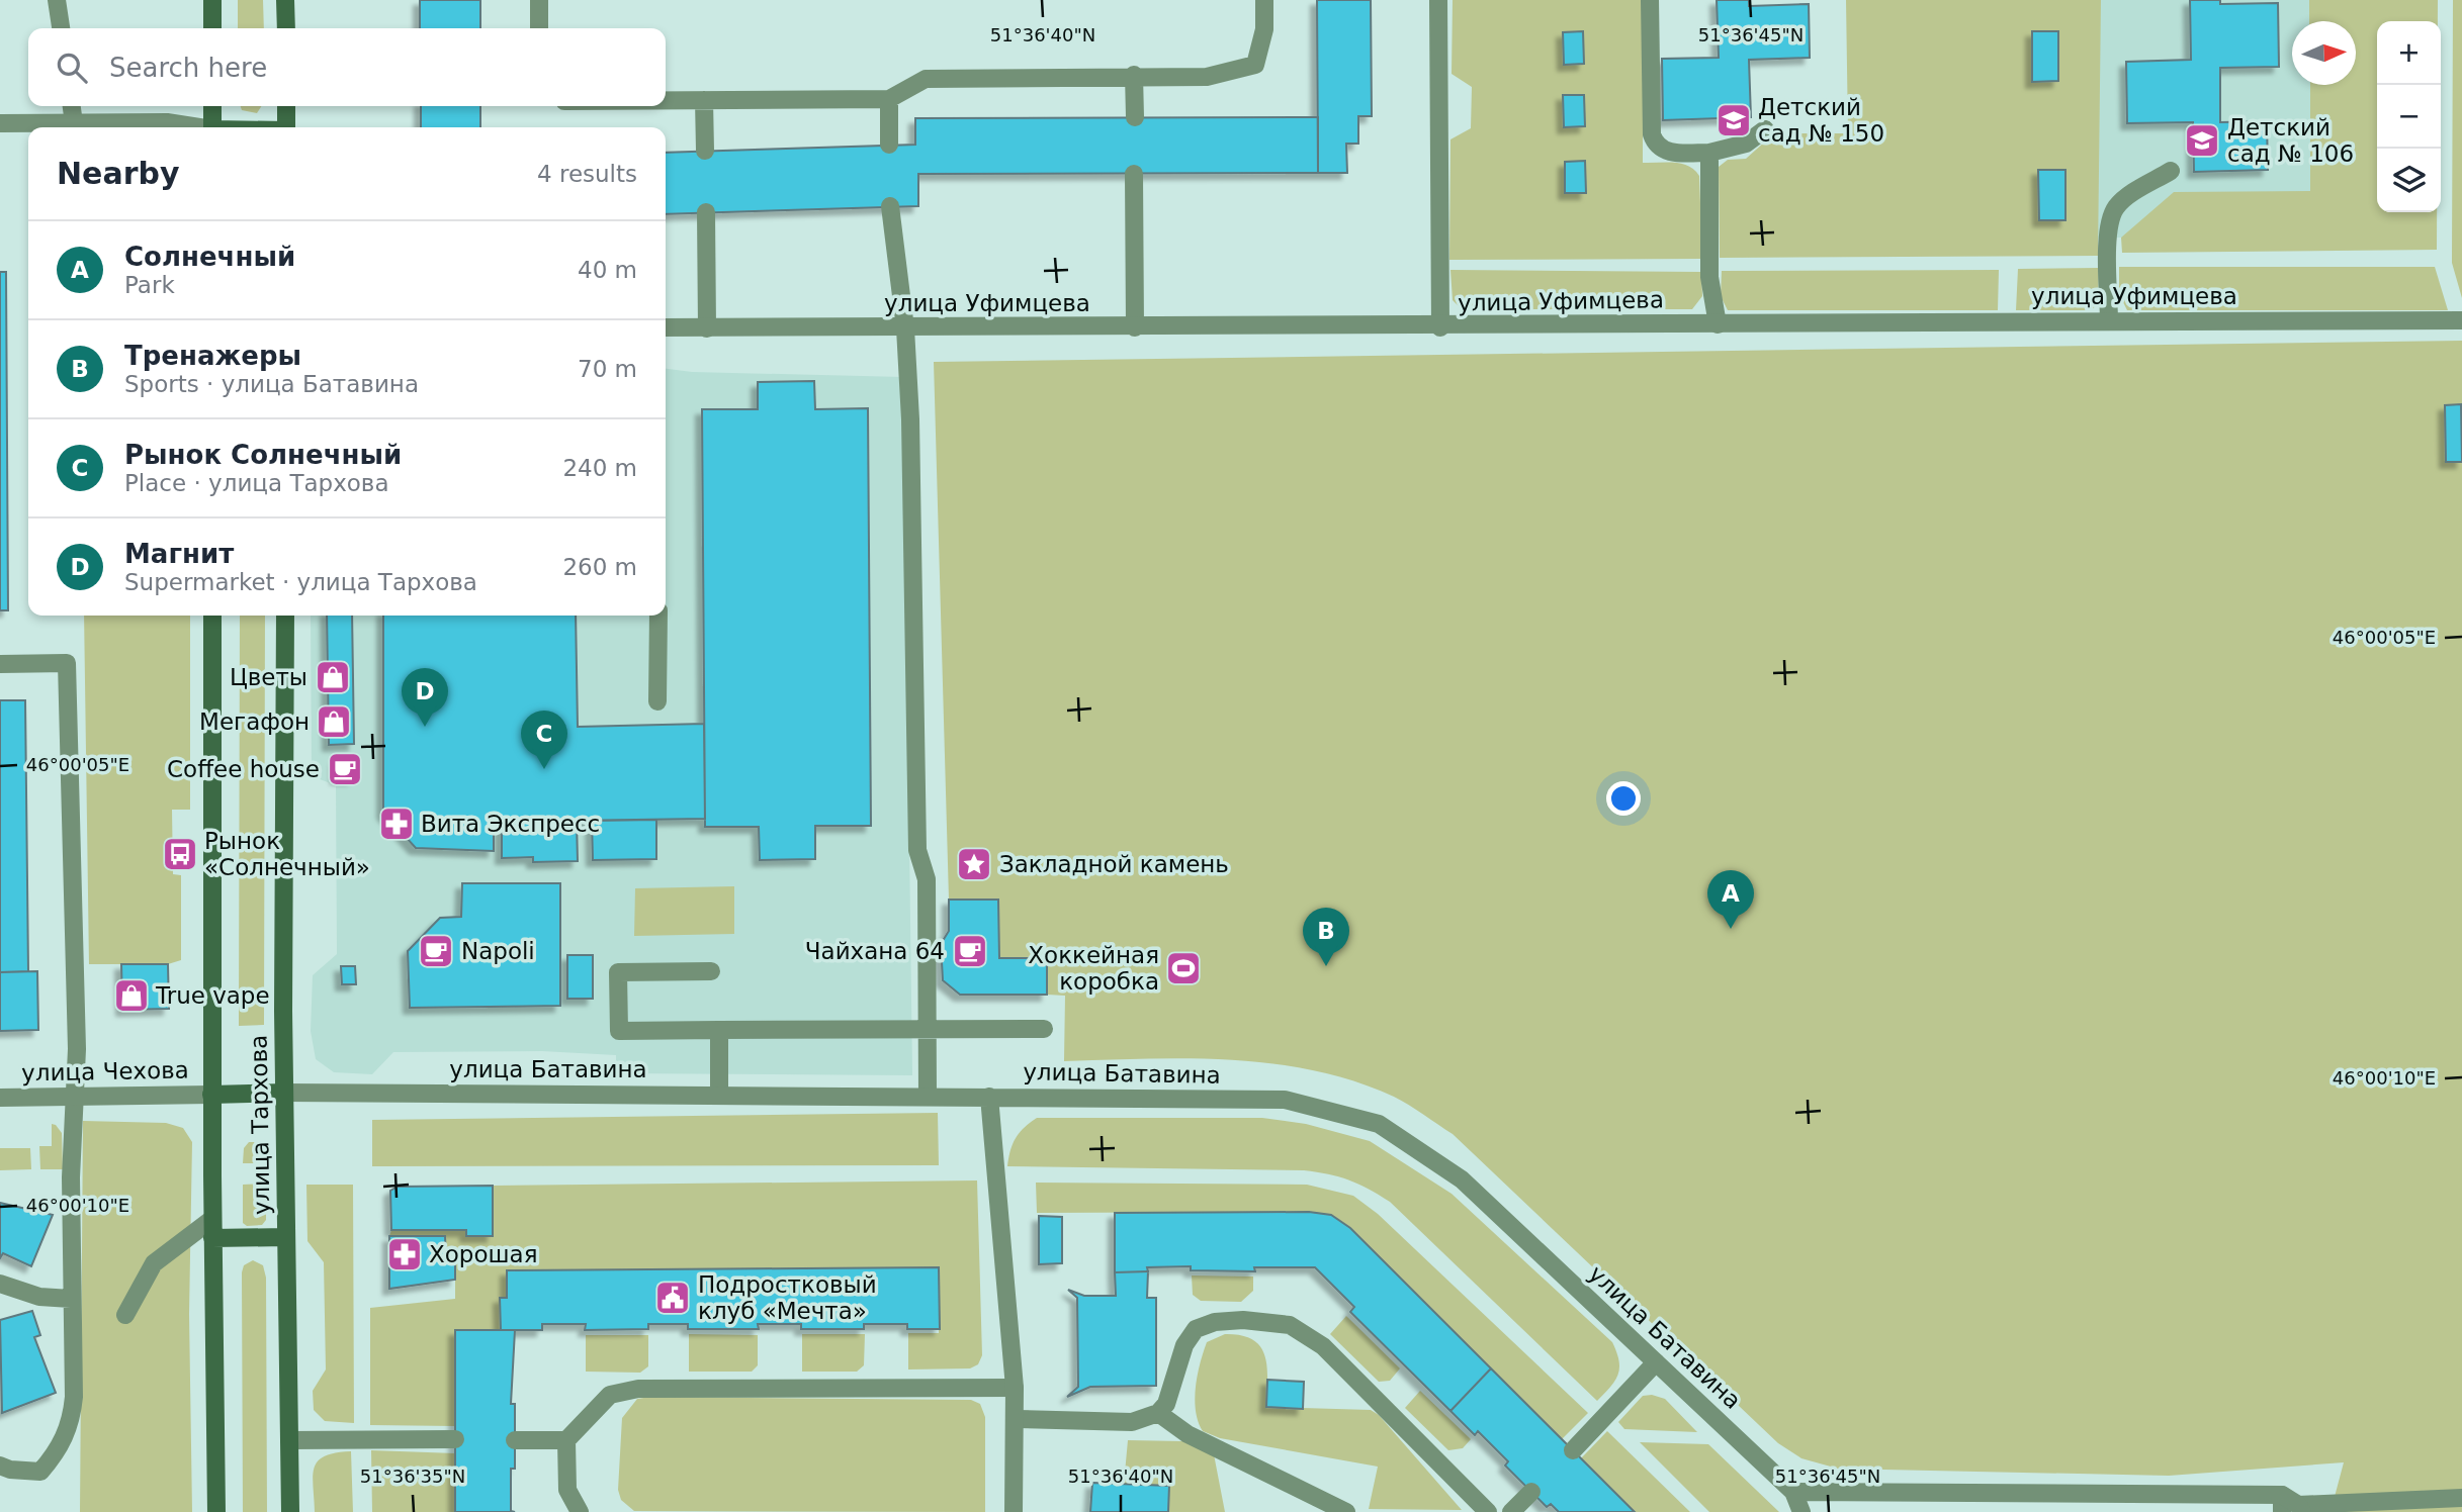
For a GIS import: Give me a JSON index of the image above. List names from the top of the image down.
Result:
{
  "streets": {
    "main road": ["улица Тархова"],
    "street": ["улица Уфимцева", "улица Батавина", "улица Чехова"]
  },
  "crossings": [
    ["улица Батавина", "улица Тархова"],
    ["улица Чехова", "улица Тархова"]
  ],
  "places": {
    "school or university": ["Детский сад № 150", "Детский сад № 106"],
    "shop": ["Цветы", "Мегафон", "True vape"],
    "cafe": ["Coffee house", "Napoli", "Чайхана 64"],
    "pharmacy": ["Вита Экспресс", "Хорошая"],
    "bus stop": ["Рынок «Солнечный»"],
    "place": ["Закладной камень"],
    "sports": ["Хоккейная коробка"],
    "public building": ["Подростковый клуб «Мечта»"]
  },
  "north": "right",
  "page": {
    "map_buttons": ["+", "−"],
    "search": "Search here",
    "heading": ["Nearby", "4 results"],
    "list": [
      {
        "mark": "A",
        "name": "Солнечный",
        "note": "Park",
        "value": "40 m"
      },
      {
        "mark": "B",
        "name": "Тренажеры",
        "note": "Sports · улица Батавина",
        "value": "70 m"
      },
      {
        "mark": "C",
        "name": "Рынок Солнечный",
        "note": "Place · улица Тархова",
        "value": "240 m"
      },
      {
        "mark": "D",
        "name": "Магнит",
        "note": "Supermarket · улица Тархова",
        "value": "260 m"
      }
    ],
    "pins": [
      "D",
      "C",
      "A",
      "B"
    ]
  },
  "coordinates": [
    "51°36'40\"N",
    "51°36'45\"N",
    "46°00'05\"E",
    "46°00'10\"E",
    "51°36'35\"N"
  ]
}
